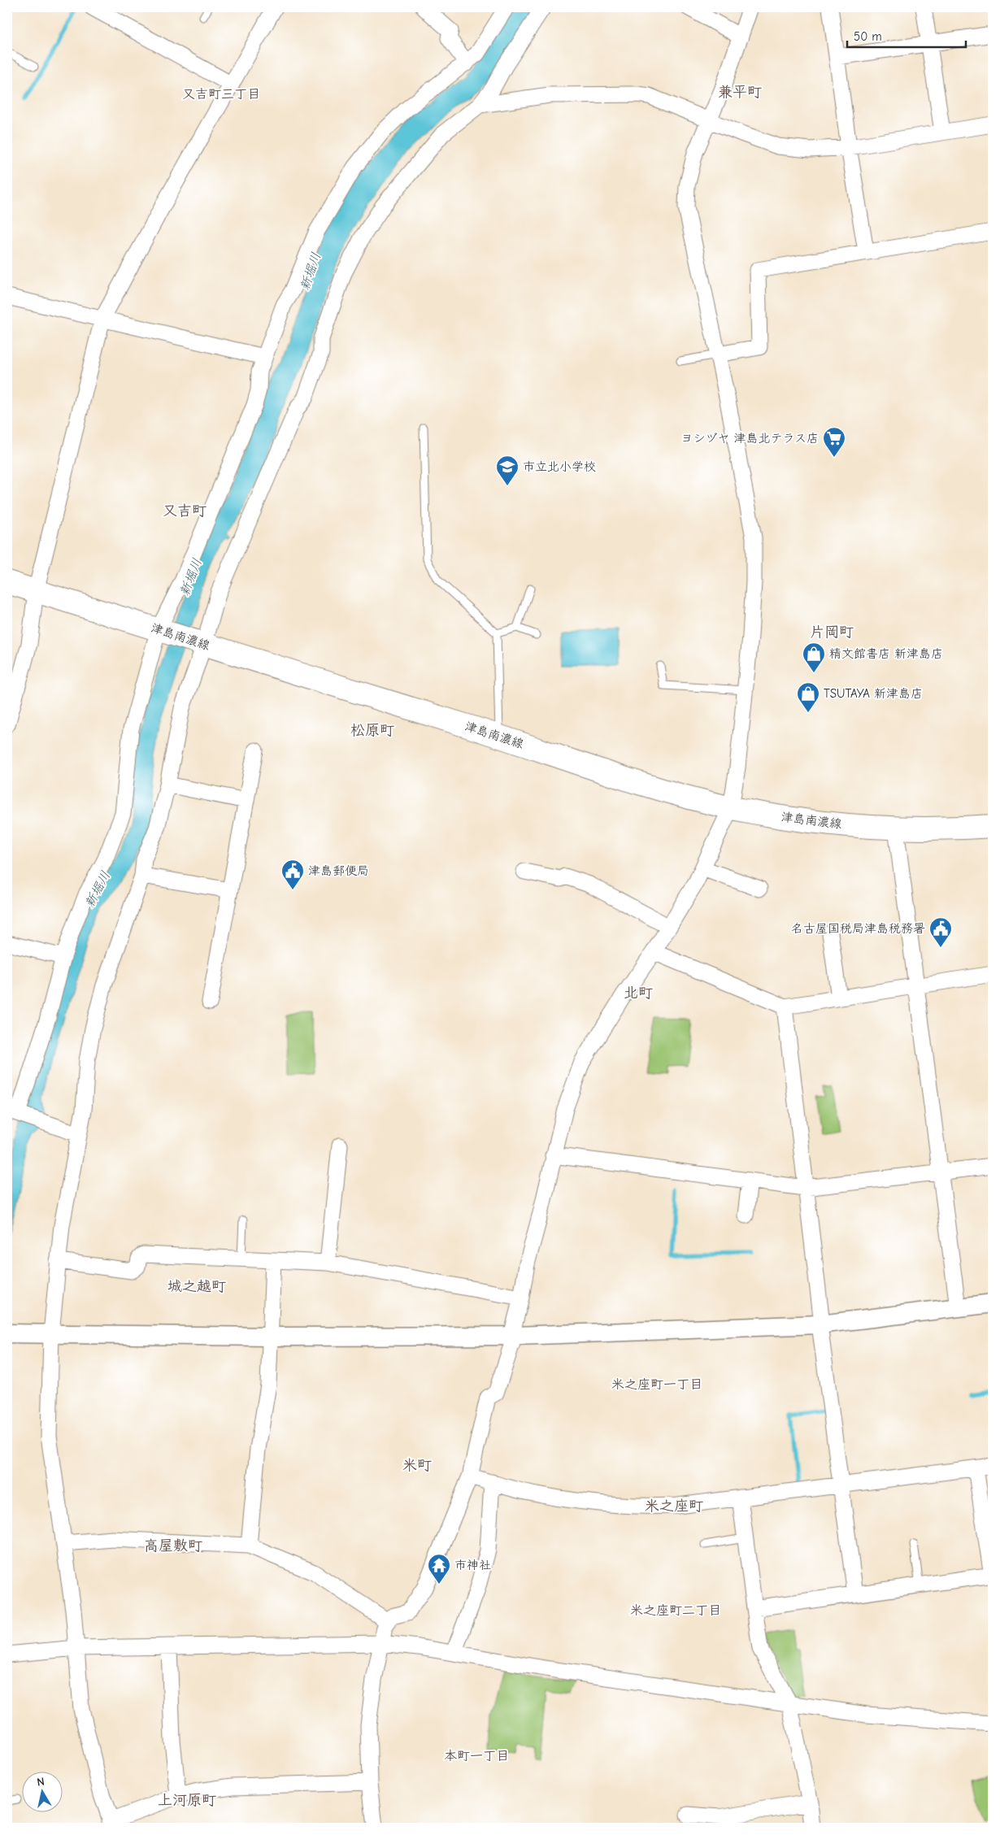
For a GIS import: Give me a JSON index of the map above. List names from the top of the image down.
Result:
{
  "streets": {
    "main road": ["津島南濃線"]
  },
  "districts": [
    "兼平町",
    "又吉町三丁目",
    "又吉町",
    "片岡町",
    "松原町",
    "北町",
    "城之越町",
    "米之座町一丁目",
    "米町",
    "米之座町",
    "高屋敷町",
    "米之座町二丁目",
    "本町一丁目",
    "上河原町"
  ],
  "water": ["新堀川"],
  "places": {
    "supermarket": ["ヨシヅヤ 津島北テラス店"],
    "school or university": ["市立北小学校"],
    "shop": ["精文館書店 新津島店", "TSUTAYA 新津島店"],
    "public building": ["津島郵便局", "名古屋国税局津島税務署"],
    "temple": ["市神社"]
  },
  "scale_bar": "50 m",
  "north": "top"
}
